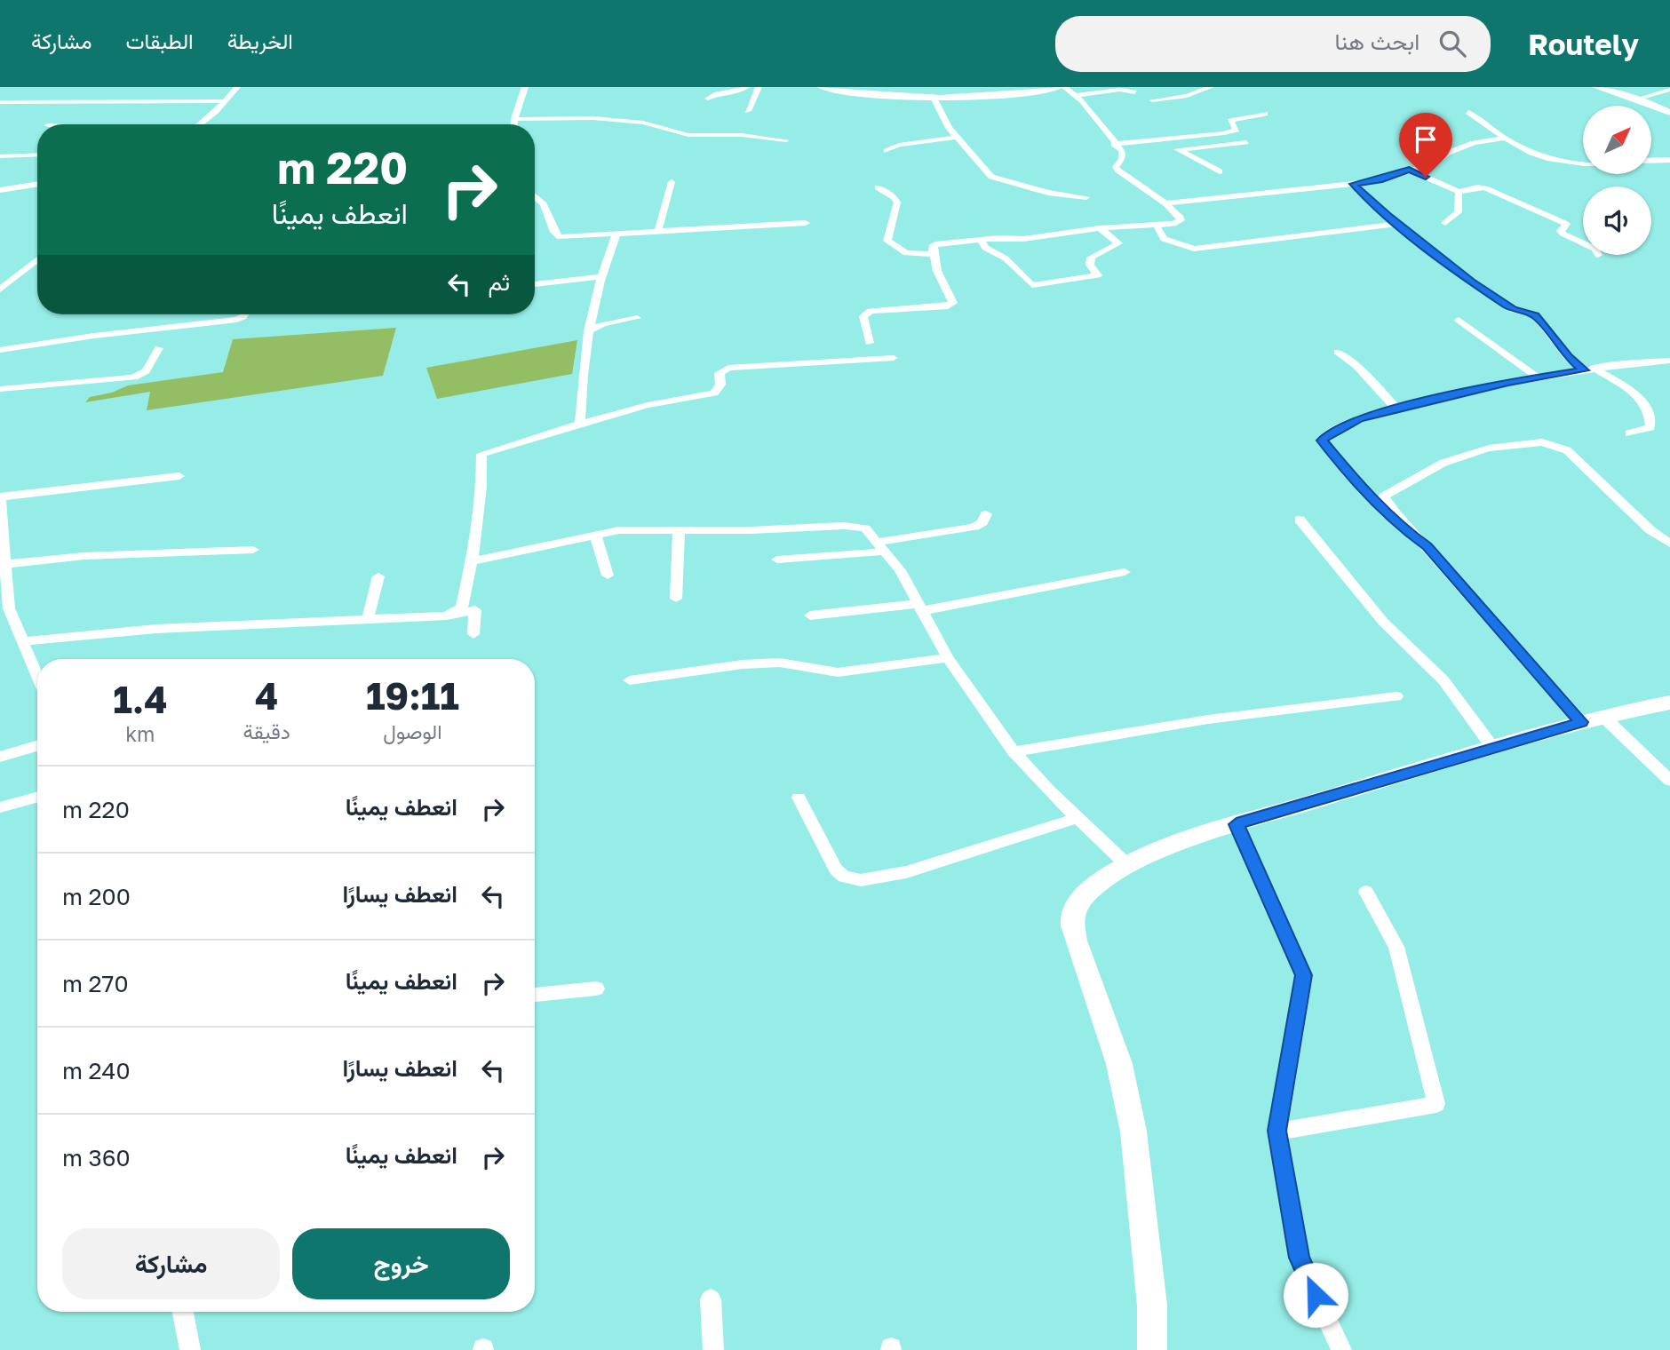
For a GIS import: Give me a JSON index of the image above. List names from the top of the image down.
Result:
{
  "north": "top right",
  "page": {
    "header": "Routely",
    "search": "ابحث هنا",
    "nav": ["الخريطة", "الطبقات", "مشاركة"],
    "turn": ["220 m", "انعطف يمينًا"],
    "then": "ثم",
    "eta": [
      "19:11",
      "الوصول",
      "4",
      "دقيقة",
      "1.4",
      "km"
    ],
    "list": [
      {
        "name": "انعطف يمينًا",
        "value": "220 m"
      },
      {
        "name": "انعطف يسارًا",
        "value": "200 m"
      },
      {
        "name": "انعطف يمينًا",
        "value": "270 m"
      },
      {
        "name": "انعطف يسارًا",
        "value": "240 m"
      },
      {
        "name": "انعطف يمينًا",
        "value": "360 m"
      }
    ],
    "buttons": ["خروج", "مشاركة"]
  }
}
